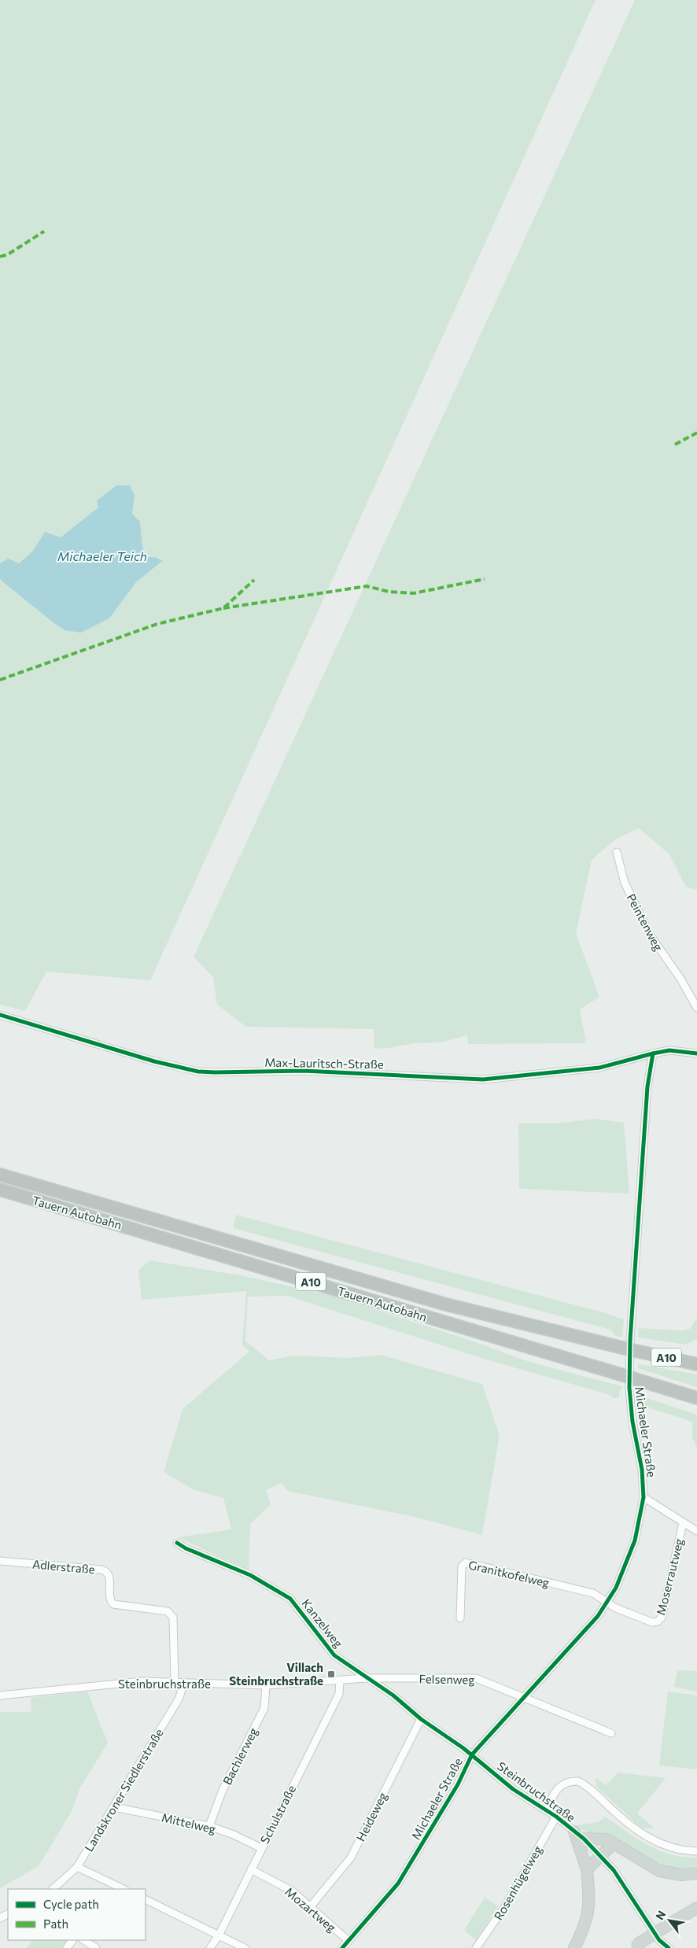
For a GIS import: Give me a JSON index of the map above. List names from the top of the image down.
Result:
{
  "streets": {
    "highway": ["Tauern Autobahn", "A10"],
    "street": [
      "Peintenweg",
      "Max-Lauritsch-Straße",
      "Michaeler Straße",
      "Adlerstraße",
      "Granitkofelweg",
      "Moserrautweg",
      "Kanzelweg",
      "Felsenweg",
      "Steinbruchstraße",
      "Bachlerweg",
      "Landskroner Siedlerstraße",
      "Schulstraße",
      "Heideweg",
      "Mittelweg",
      "Rosenhügelweg",
      "Mozartweg"
    ]
  },
  "crossings": [
    ["Max-Lauritsch-Straße", "Michaeler Straße"],
    ["Michaeler Straße", "Granitkofelweg"],
    ["Michaeler Straße", "Moserrautweg"],
    ["Michaeler Straße", "Felsenweg"],
    ["Michaeler Straße", "Steinbruchstraße"],
    ["Michaeler Straße", "Mozartweg"],
    ["Adlerstraße", "Steinbruchstraße"],
    ["Granitkofelweg", "Moserrautweg"],
    ["Kanzelweg", "Felsenweg"],
    ["Kanzelweg", "Steinbruchstraße"],
    ["Felsenweg", "Steinbruchstraße"],
    ["Steinbruchstraße", "Bachlerweg"],
    ["Steinbruchstraße", "Landskroner Siedlerstraße"],
    ["Steinbruchstraße", "Schulstraße"],
    ["Steinbruchstraße", "Heideweg"],
    ["Steinbruchstraße", "Rosenhügelweg"],
    ["Bachlerweg", "Mittelweg"],
    ["Landskroner Siedlerstraße", "Mittelweg"],
    ["Schulstraße", "Mittelweg"],
    ["Schulstraße", "Mozartweg"],
    ["Heideweg", "Mozartweg"]
  ],
  "water": ["Michaeler Teich"],
  "places": {
    "transit": ["Villach Steinbruchstraße"]
  },
  "legend": ["Cycle path", "Path"],
  "north": "top left"
}
